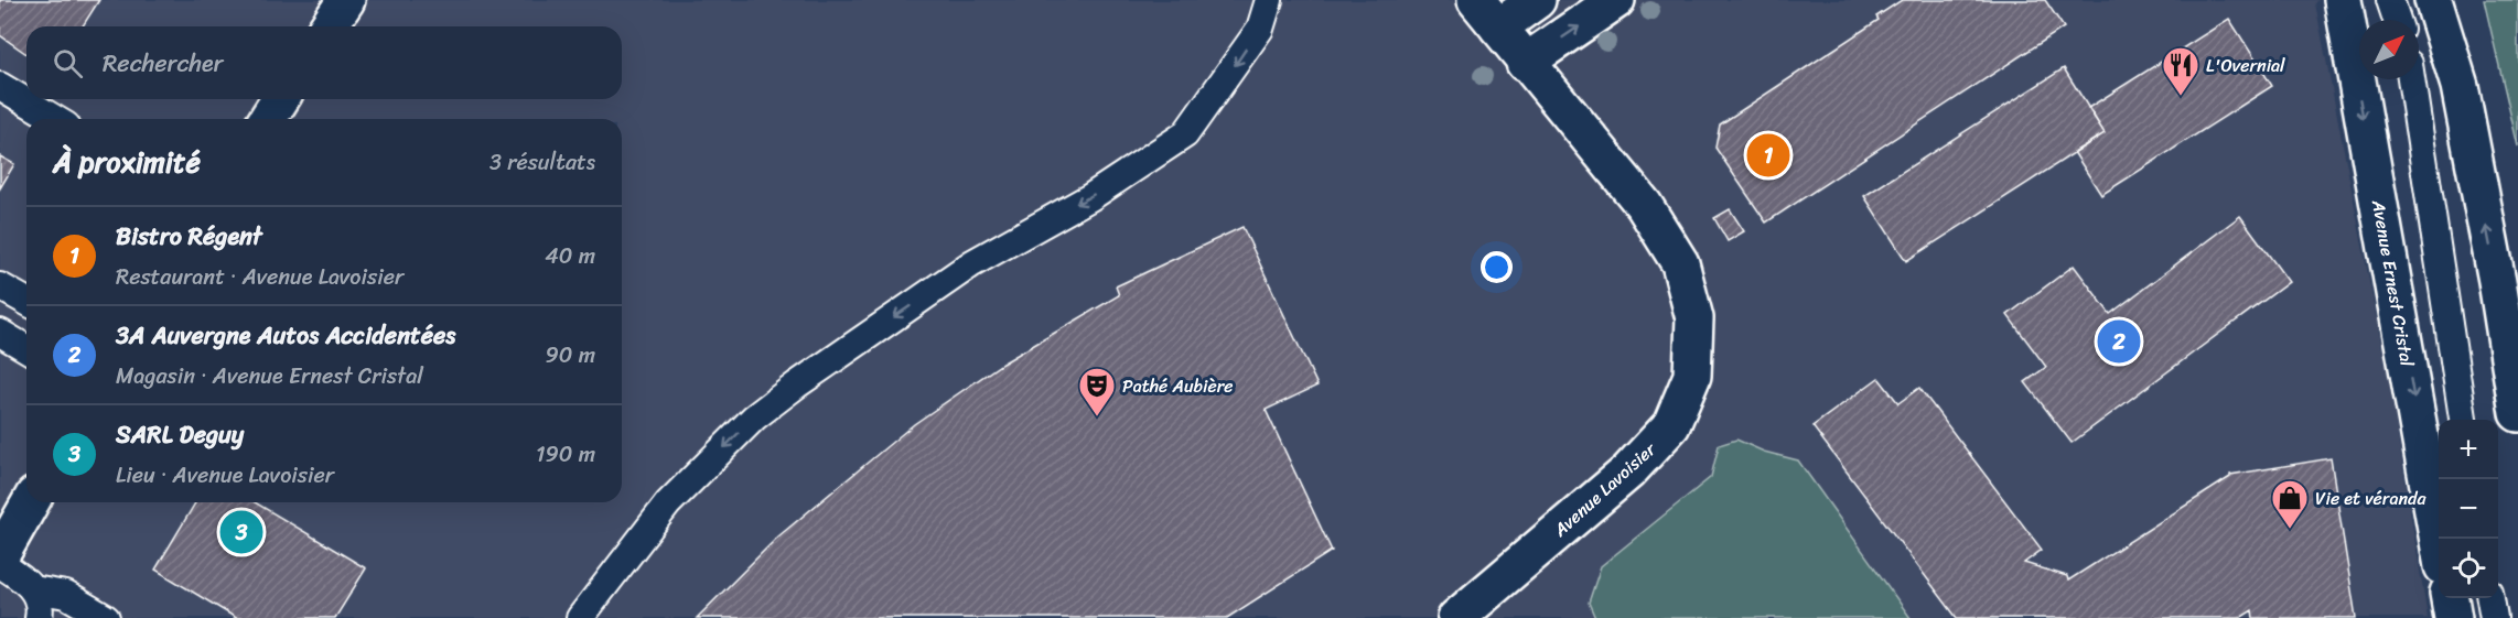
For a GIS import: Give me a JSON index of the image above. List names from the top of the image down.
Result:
{
  "streets": {
    "main road": ["Avenue Ernest Cristal", "Avenue Lavoisier"]
  },
  "places": {
    "restaurant": ["L'Overnial"],
    "theatre": ["Pathé Aubière"],
    "shop": ["Vie et véranda"]
  },
  "north": "top right",
  "page": {
    "search": "Rechercher",
    "heading": ["À proximité", "3 résultats"],
    "pins": ["1", "2", "3"],
    "list": [
      {
        "mark": "1",
        "name": "Bistro Régent",
        "note": "Restaurant · Avenue Lavoisier",
        "value": "40 m"
      },
      {
        "mark": "2",
        "name": "3A Auvergne Autos Accidentées",
        "note": "Magasin · Avenue Ernest Cristal",
        "value": "90 m"
      },
      {
        "mark": "3",
        "name": "SARL Deguy",
        "note": "Lieu · Avenue Lavoisier",
        "value": "190 m"
      }
    ],
    "map_buttons": ["+", "−"]
  }
}
